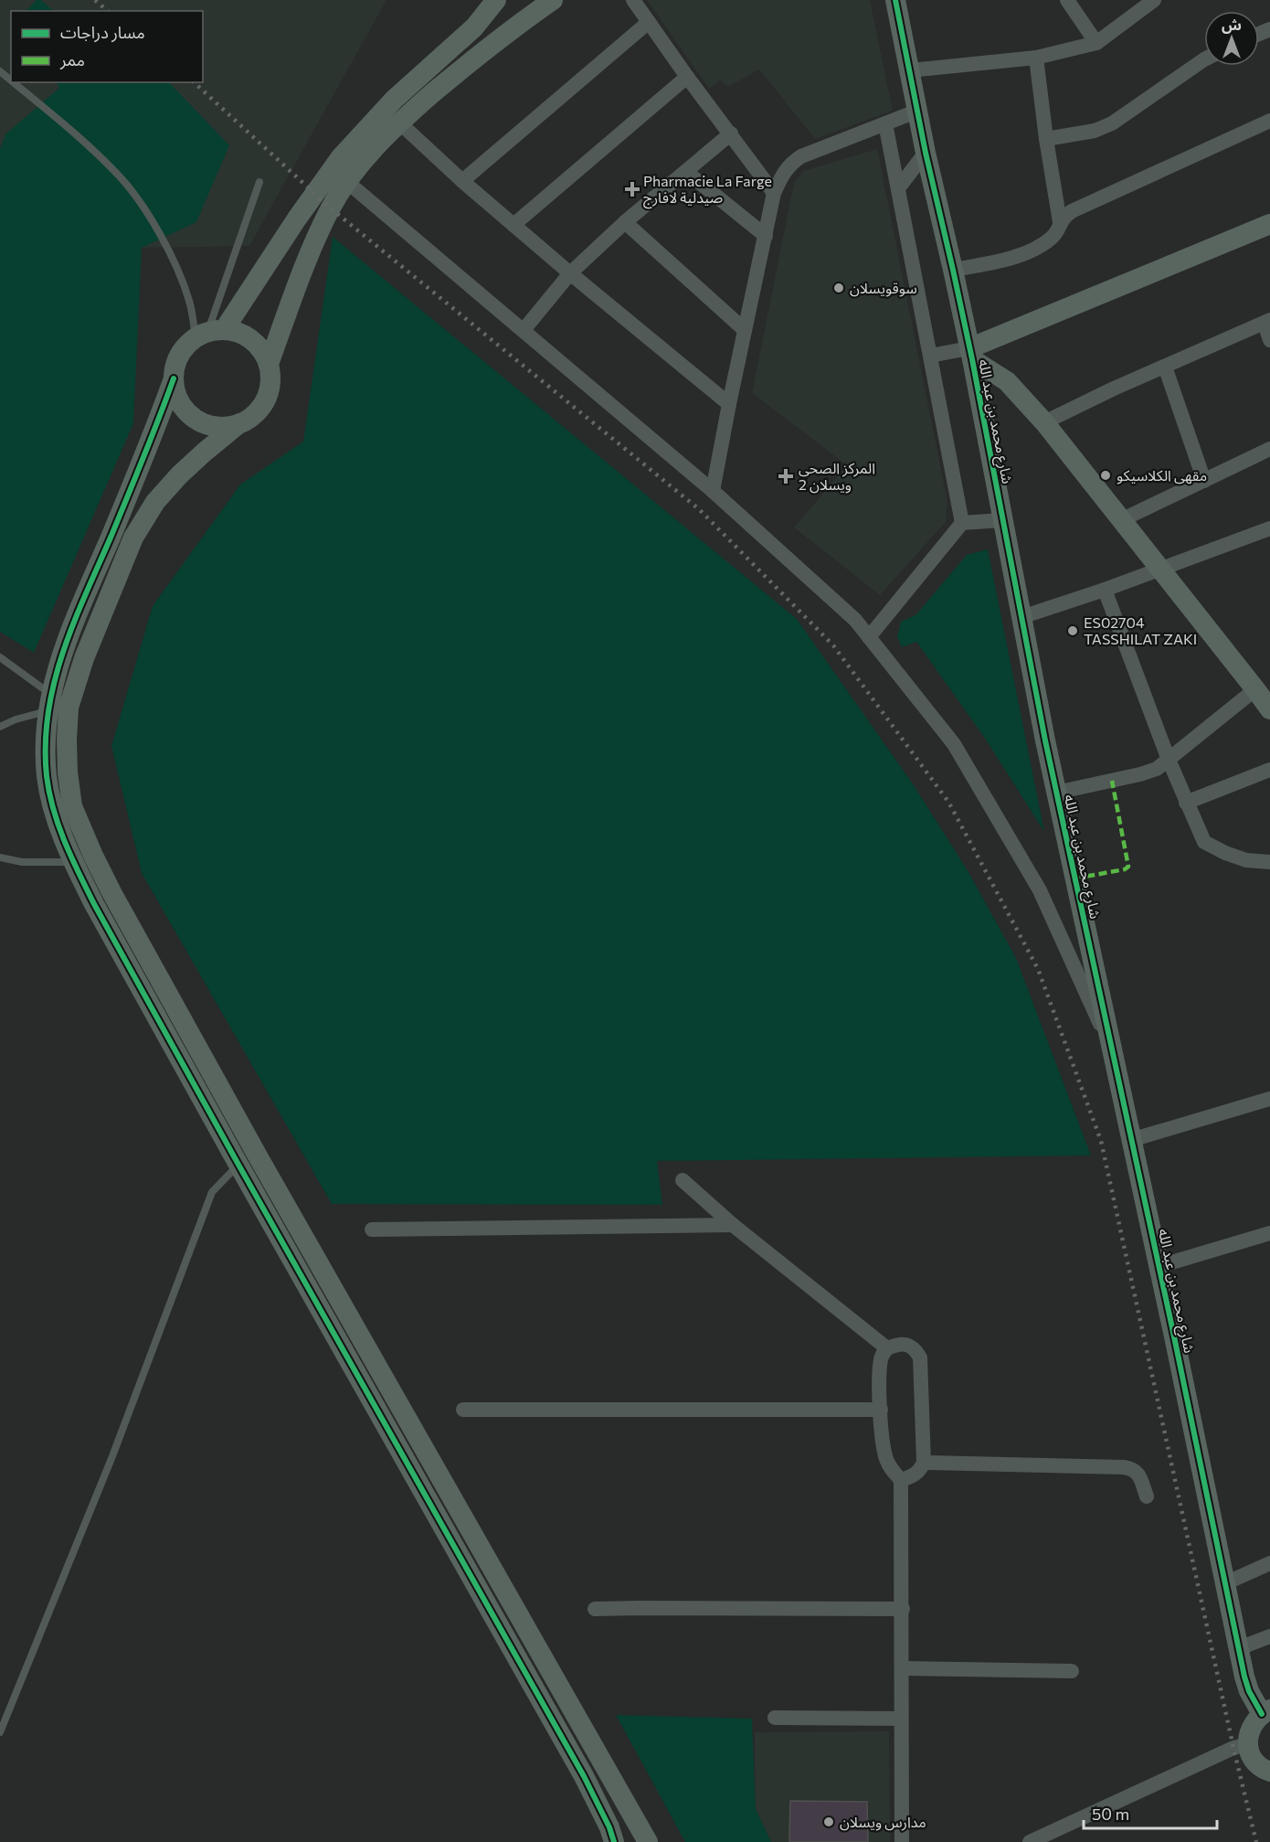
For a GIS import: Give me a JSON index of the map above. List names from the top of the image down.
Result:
{
  "streets": {
    "street": ["شارع محمد بن عبد الله"]
  },
  "places": {
    "health": ["Pharmacie La Farge صيدلية لافارج", "المركز الصحي ويسلان 2"],
    "other": [
      "سوقويسلان",
      "مقهى الكلاسيكو",
      "ES02704 TASSHILAT ZAKI",
      "مدارس ويسلان"
    ]
  },
  "legend": ["مسار دراجات", "ممر"],
  "scale_bar": "50 m",
  "north": "top"
}
